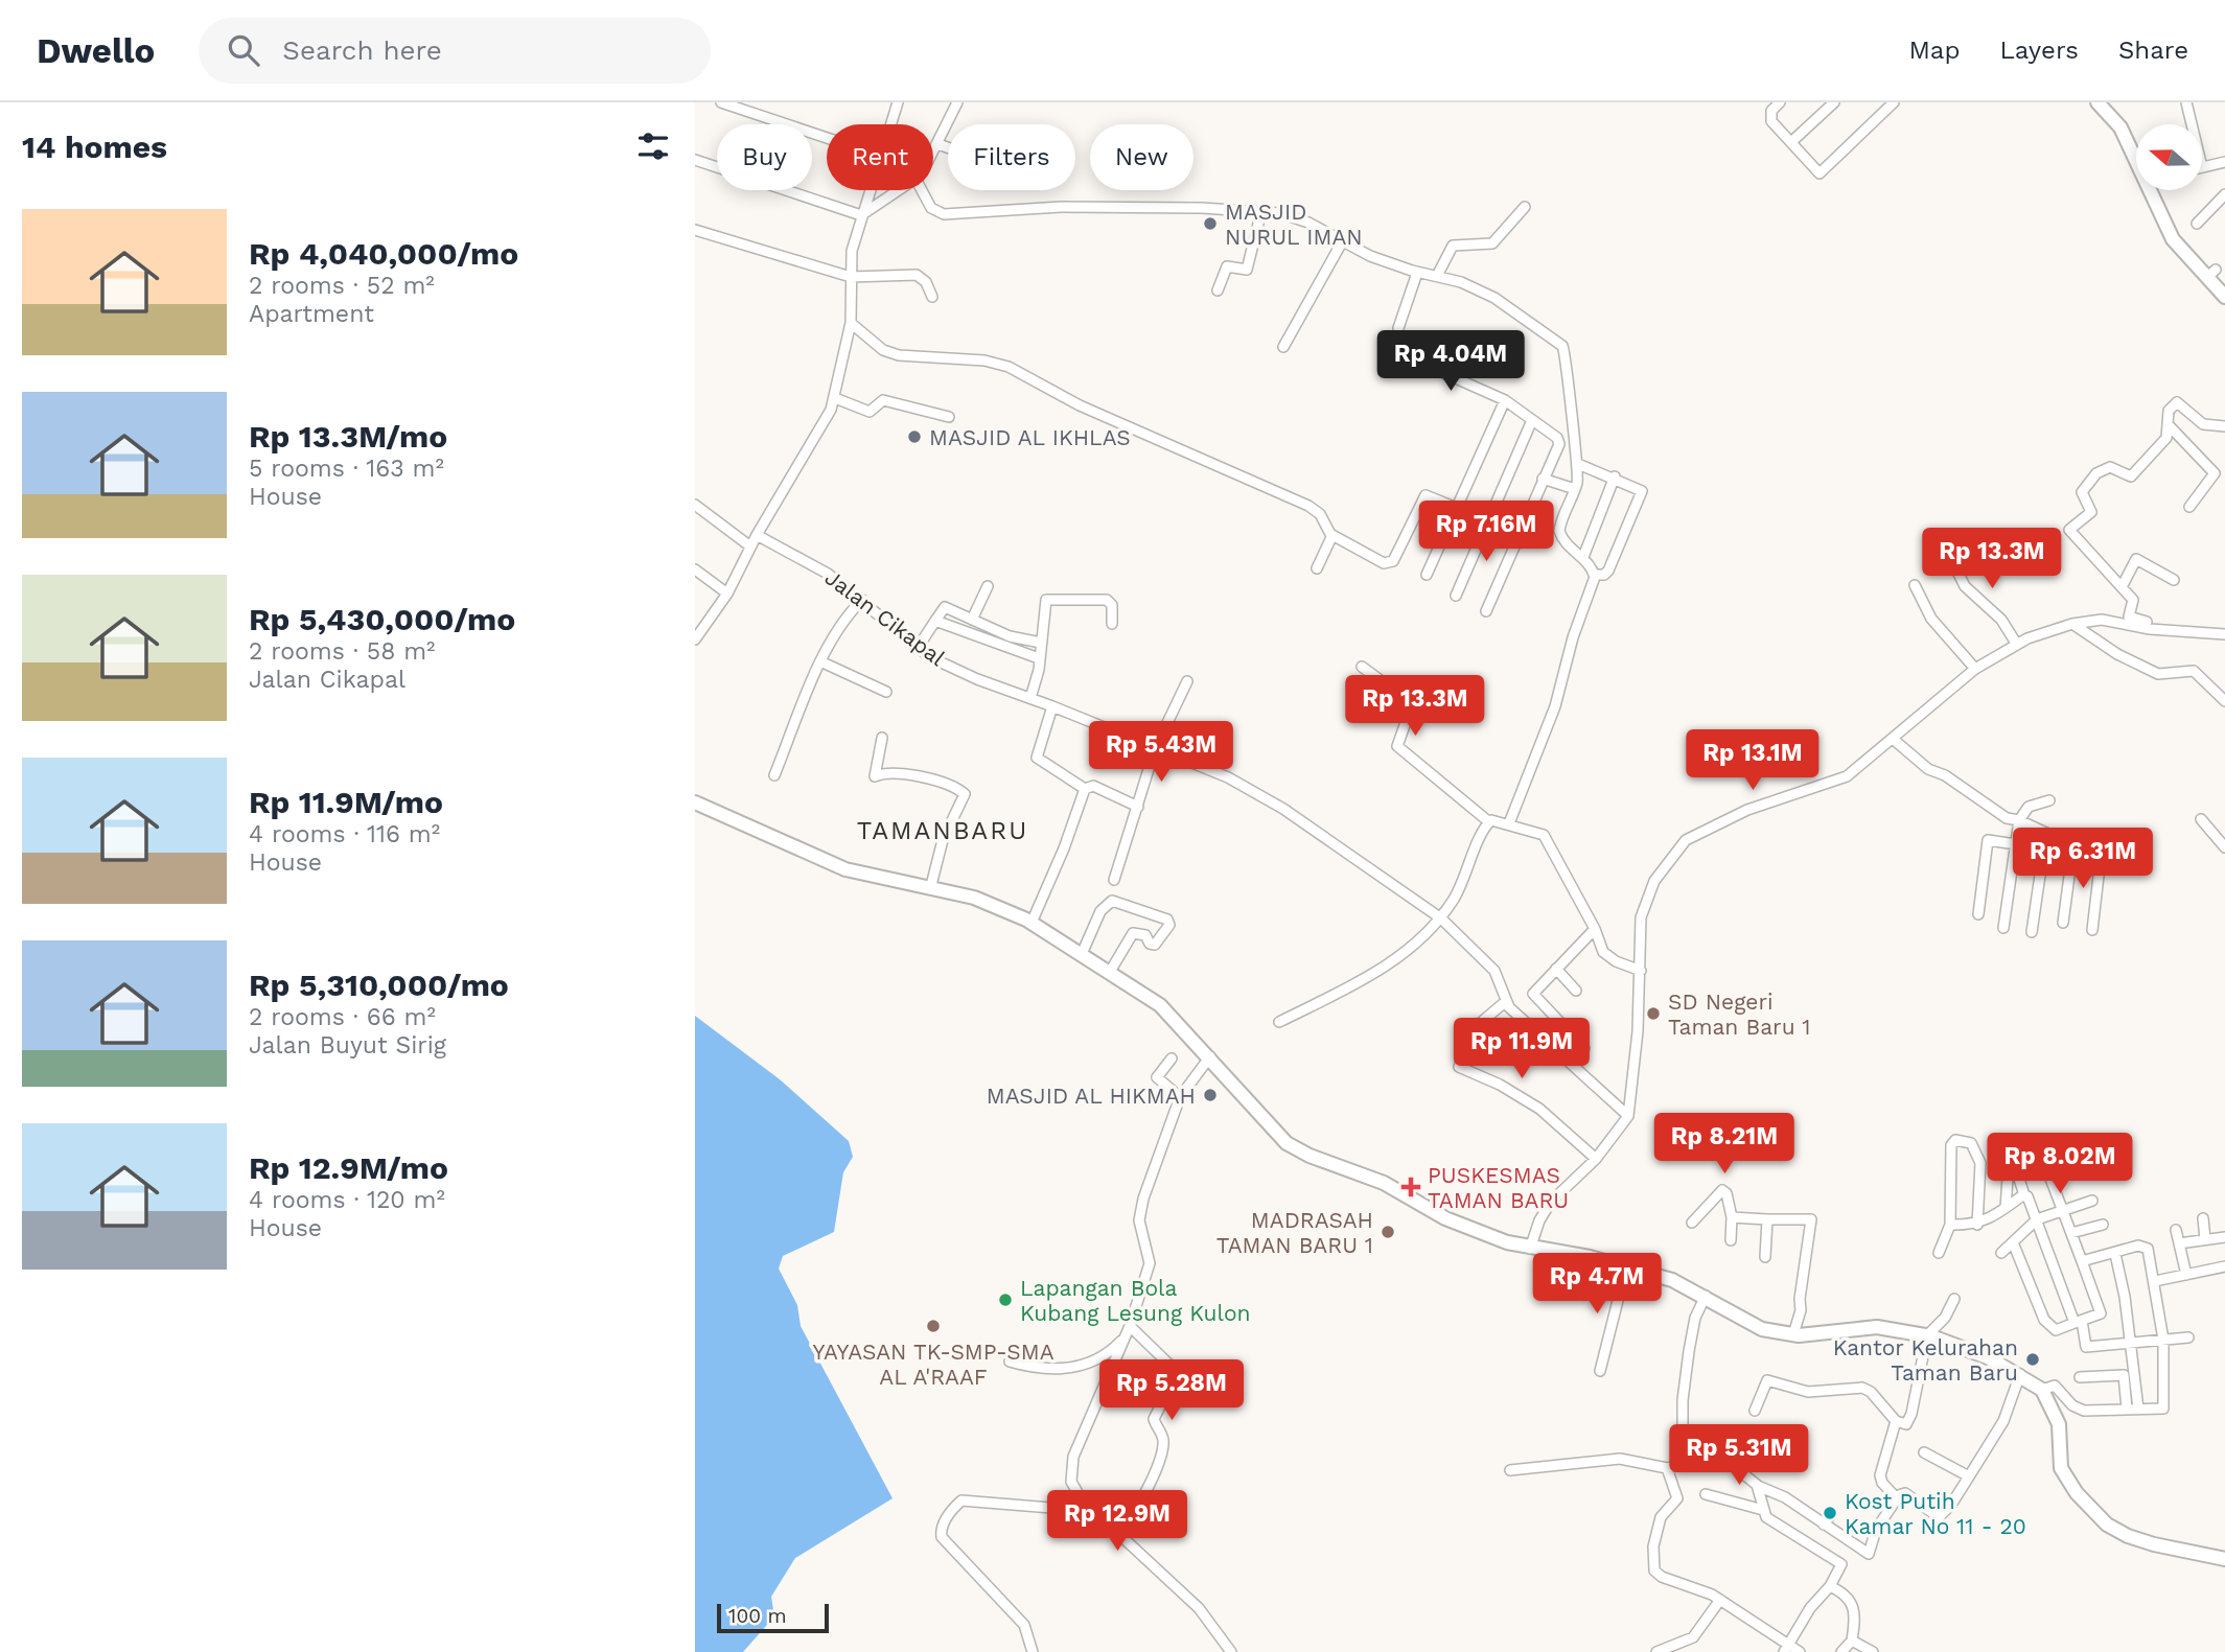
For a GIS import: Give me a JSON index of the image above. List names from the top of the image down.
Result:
{
  "streets": {
    "street": ["Jalan Cikapal"]
  },
  "districts": ["TAMANBARU"],
  "places": {
    "other": [
      "MASJID NURUL IMAN",
      "MASJID AL IKHLAS",
      "SD Negeri Taman Baru 1",
      "MASJID AL HIKMAH",
      "MADRASAH TAMAN BARU 1",
      "Lapangan Bola Kubang Lesung Kulon",
      "YAYASAN TK-SMP-SMA AL A'RAAF",
      "Kantor Kelurahan Taman Baru",
      "Kost Putih Kamar No 11 - 20"
    ],
    "health": ["PUSKESMAS TAMAN BARU"]
  },
  "scale_bar": "100 m",
  "north": "left",
  "page": {
    "header": "Dwello",
    "search": "Search here",
    "nav": ["Map", "Layers", "Share"],
    "heading": "14 homes",
    "chip": [
      "Buy",
      "Rent",
      "Filters",
      "New"
    ],
    "list": [
      {
        "name": "Rp 4,040,000/mo",
        "note": "2 rooms · 52 m² · Apartment"
      },
      {
        "name": "Rp 13.3M/mo",
        "note": "5 rooms · 163 m² · House"
      },
      {
        "name": "Rp 5,430,000/mo",
        "note": "2 rooms · 58 m² · Jalan Cikapal"
      },
      {
        "name": "Rp 11.9M/mo",
        "note": "4 rooms · 116 m² · House"
      },
      {
        "name": "Rp 5,310,000/mo",
        "note": "2 rooms · 66 m² · Jalan Buyut Sirig"
      },
      {
        "name": "Rp 12.9M/mo",
        "note": "4 rooms · 120 m² · House"
      }
    ],
    "price": [
      "Rp 4.04M",
      "Rp 7.16M",
      "Rp 13.3M",
      "Rp 13.3M",
      "Rp 5.43M",
      "Rp 13.1M",
      "Rp 6.31M",
      "Rp 11.9M",
      "Rp 8.21M",
      "Rp 8.02M",
      "Rp 4.7M",
      "Rp 5.28M",
      "Rp 5.31M",
      "Rp 12.9M"
    ],
    "scale": "100 m"
  }
}
